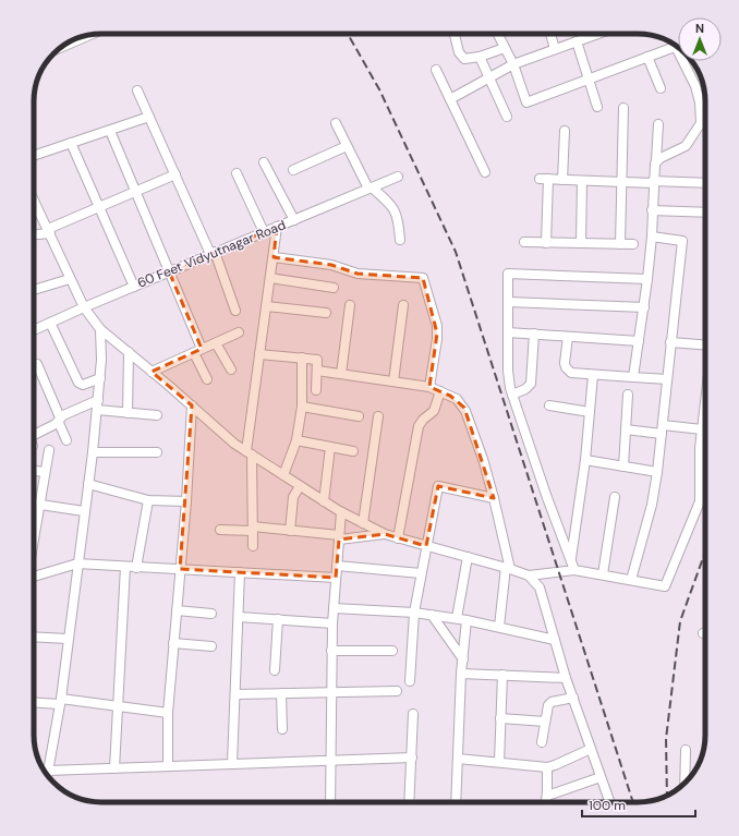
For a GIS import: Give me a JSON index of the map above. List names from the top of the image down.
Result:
{
  "streets": {
    "street": ["60 Feet Vidyutnagar Road"]
  },
  "scale_bar": "100 m",
  "north": "top"
}
